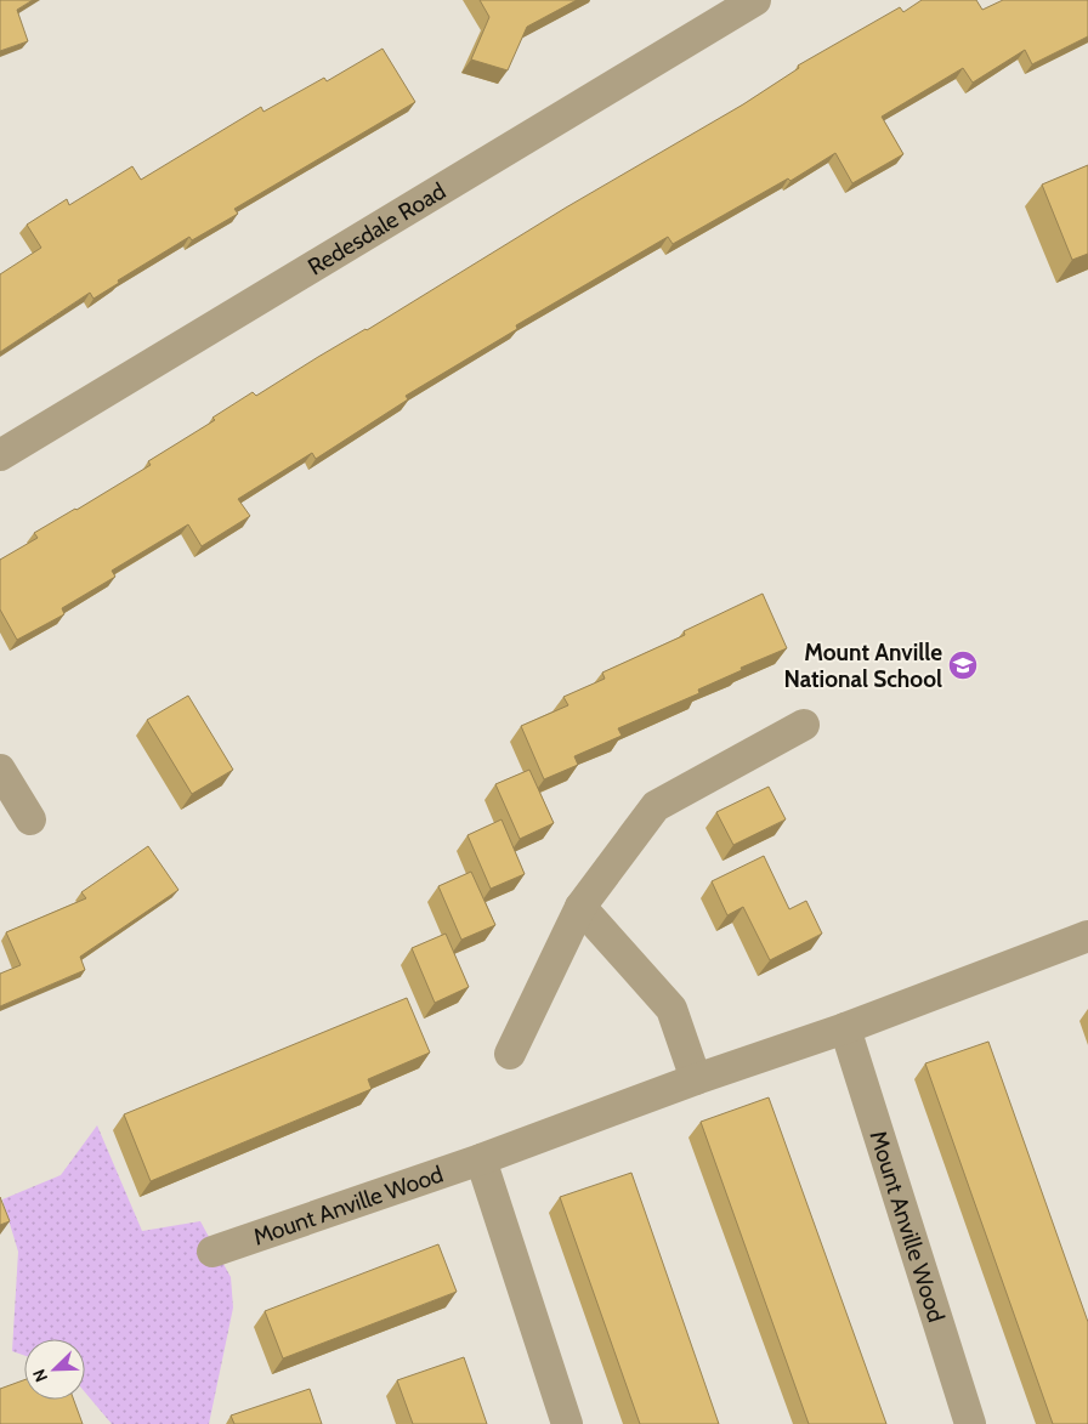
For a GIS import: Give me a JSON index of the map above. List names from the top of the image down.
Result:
{
  "streets": {
    "street": ["Redesdale Road", "Mount Anville Wood"]
  },
  "places": {
    "school or university": ["Mount Anville National School"]
  },
  "north": "bottom left"
}
